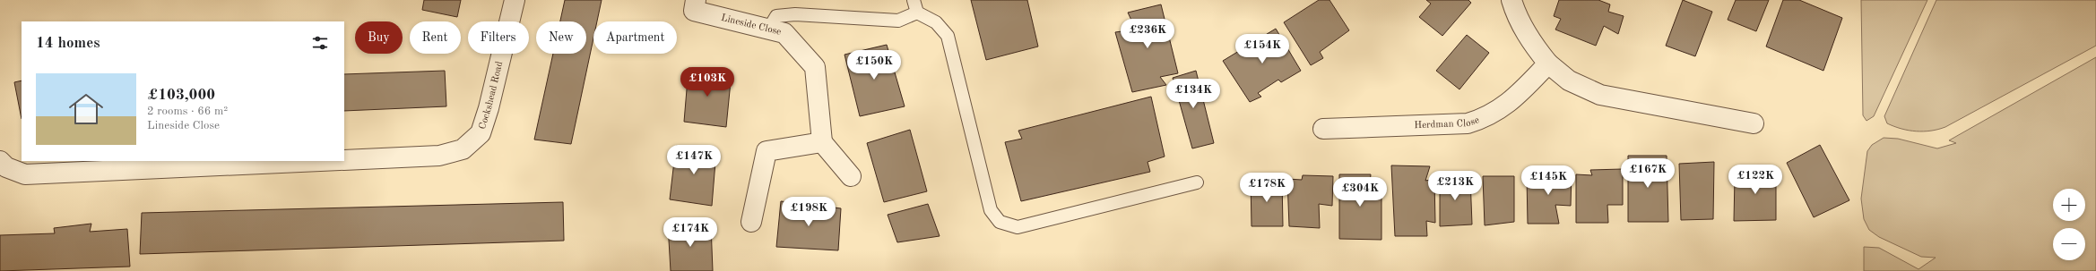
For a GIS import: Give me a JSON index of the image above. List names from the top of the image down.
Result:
{
  "streets": {
    "street": ["Lineside Close", "Cockshead Road", "Herdman Close"]
  },
  "page": {
    "price": [
      "£236K",
      "£154K",
      "£150K",
      "£103K",
      "£134K",
      "£147K",
      "£167K",
      "£122K",
      "£145K",
      "£213K",
      "£178K",
      "£304K",
      "£198K",
      "£174K"
    ],
    "chip": [
      "Buy",
      "Rent",
      "Filters",
      "New",
      "Apartment"
    ],
    "heading": "14 homes",
    "list": [
      {
        "name": "£103,000",
        "note": "2 rooms · 66 m² · Lineside Close"
      }
    ],
    "map_buttons": ["+", "−"]
  }
}
